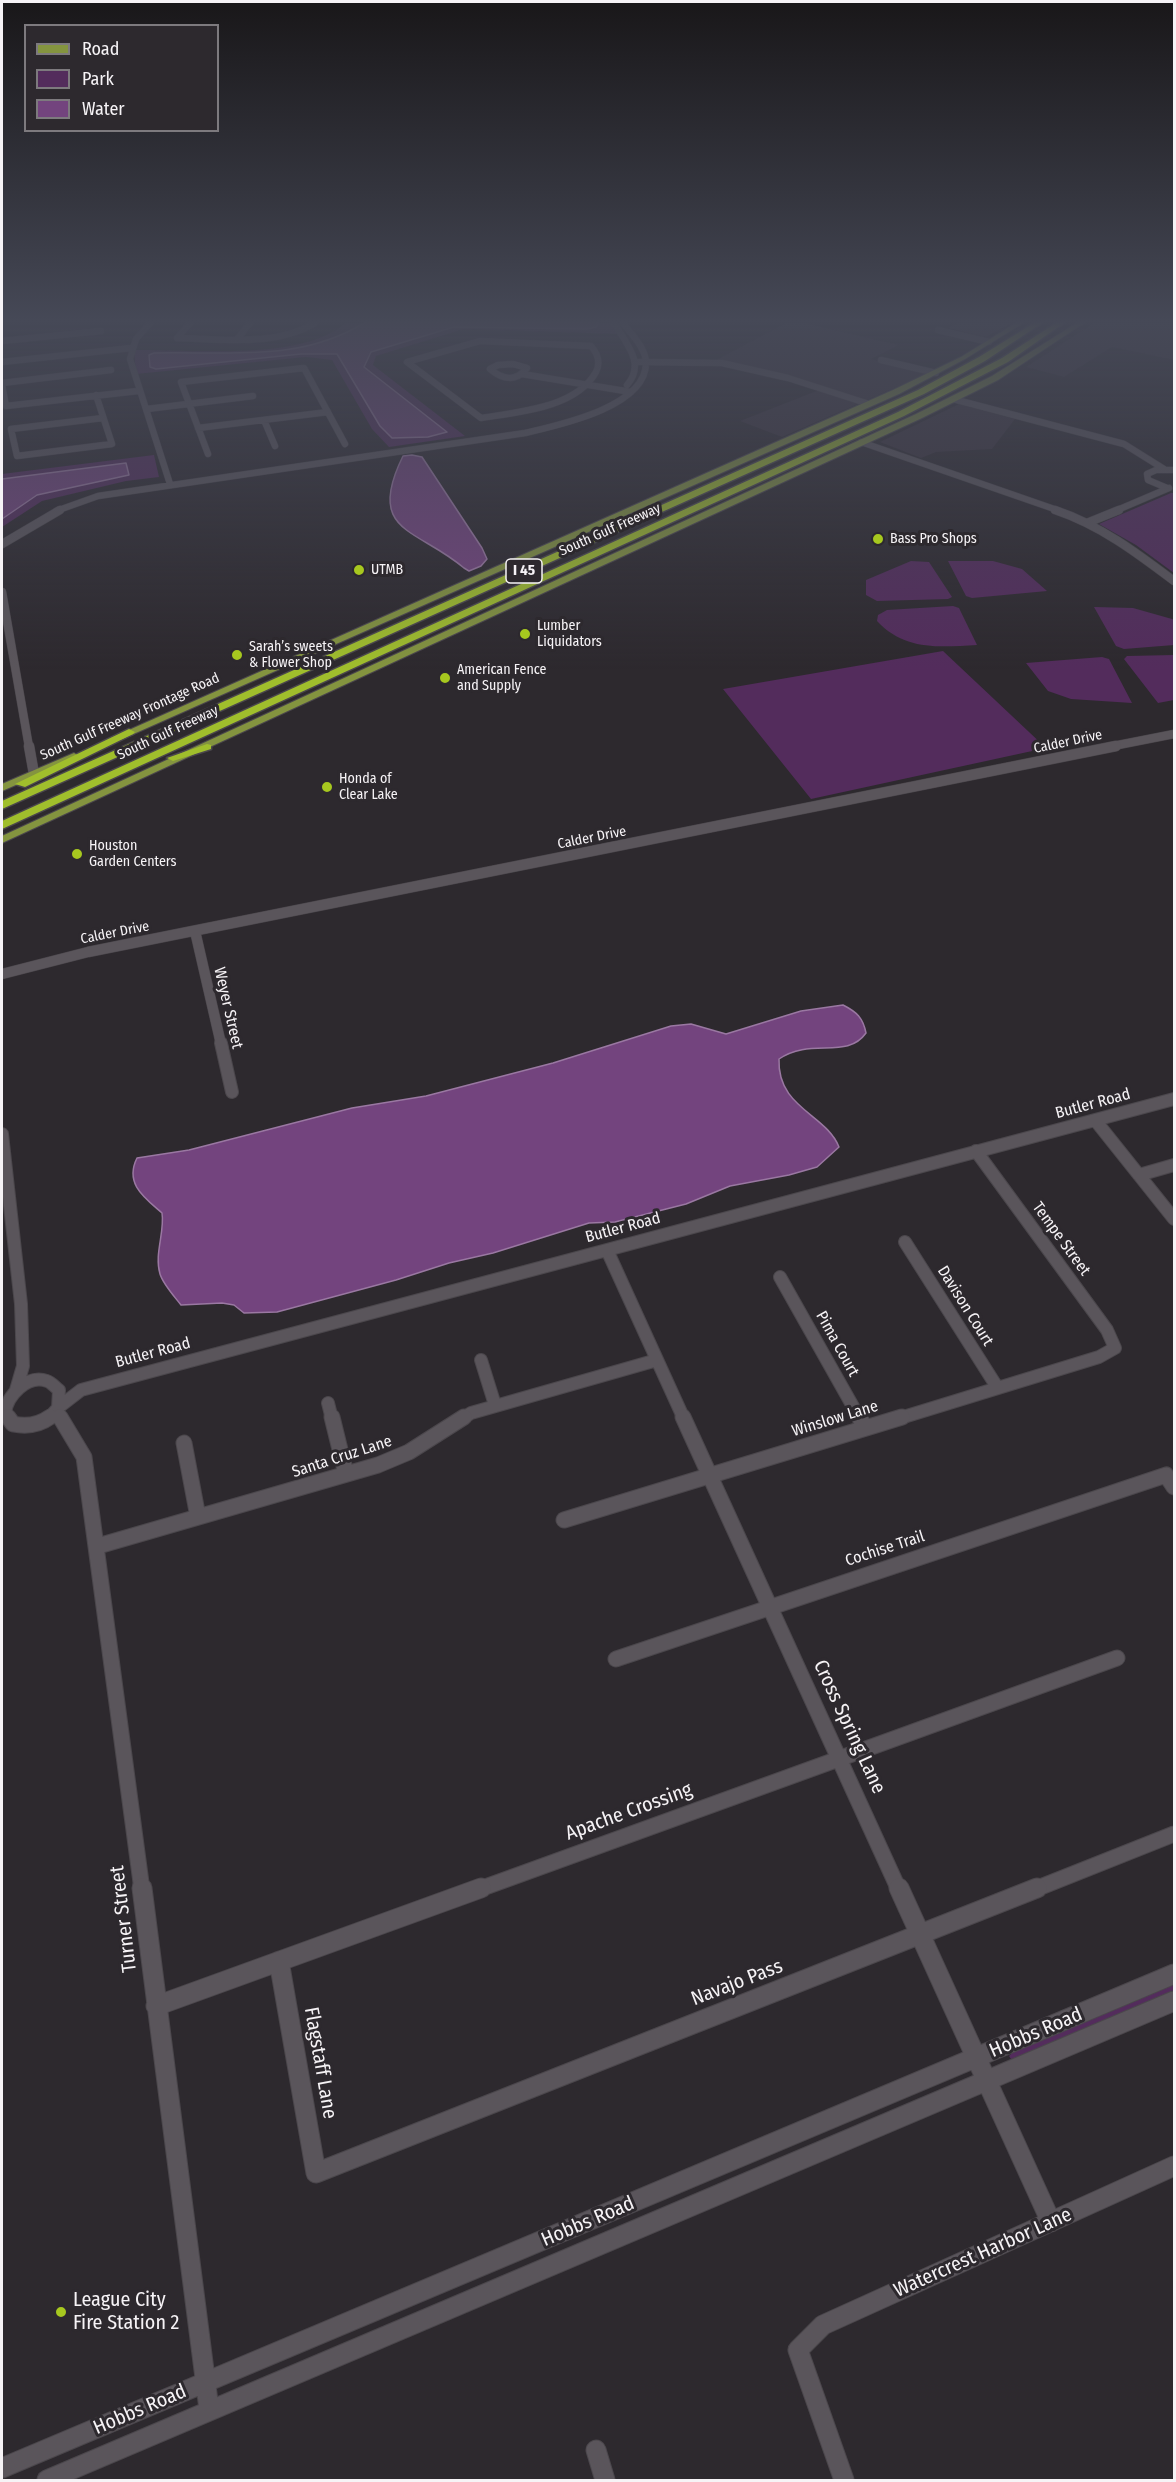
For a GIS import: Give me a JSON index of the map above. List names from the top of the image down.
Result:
{
  "streets": {
    "highway": ["South Gulf Freeway", "I 45"],
    "main road": ["South Gulf Freeway Frontage Road"],
    "street": [
      "Calder Drive",
      "Weyer Street",
      "Butler Road",
      "Tempe Street",
      "Davison Court",
      "Pima Court",
      "Winslow Lane",
      "Santa Cruz Lane",
      "Cochise Trail",
      "Cross Spring Lane",
      "Apache Crossing",
      "Turner Street",
      "Navajo Pass",
      "Hobbs Road",
      "Flagstaff Lane",
      "Watercrest Harbor Lane"
    ]
  },
  "crossings": [
    ["Calder Drive", "Weyer Street"],
    ["Butler Road", "Tempe Street"],
    ["Butler Road", "Cross Spring Lane"],
    ["Butler Road", "Turner Street"],
    ["Tempe Street", "Winslow Lane"],
    ["Davison Court", "Winslow Lane"],
    ["Pima Court", "Winslow Lane"],
    ["Winslow Lane", "Cross Spring Lane"],
    ["Santa Cruz Lane", "Cross Spring Lane"],
    ["Santa Cruz Lane", "Turner Street"],
    ["Cochise Trail", "Cross Spring Lane"],
    ["Cross Spring Lane", "Apache Crossing"],
    ["Cross Spring Lane", "Navajo Pass"],
    ["Cross Spring Lane", "Hobbs Road"],
    ["Cross Spring Lane", "Watercrest Harbor Lane"],
    ["Apache Crossing", "Turner Street"],
    ["Apache Crossing", "Flagstaff Lane"],
    ["Turner Street", "Hobbs Road"],
    ["Navajo Pass", "Flagstaff Lane"]
  ],
  "places": [
    "Bass Pro Shops",
    "UTMB",
    "Lumber Liquidators",
    "Sarah’s sweets & Flower Shop",
    "American Fence and Supply",
    "Honda of Clear Lake",
    "Houston Garden Centers",
    "League City Fire Station 2"
  ],
  "legend": ["Road", "Park", "Water"]
}
